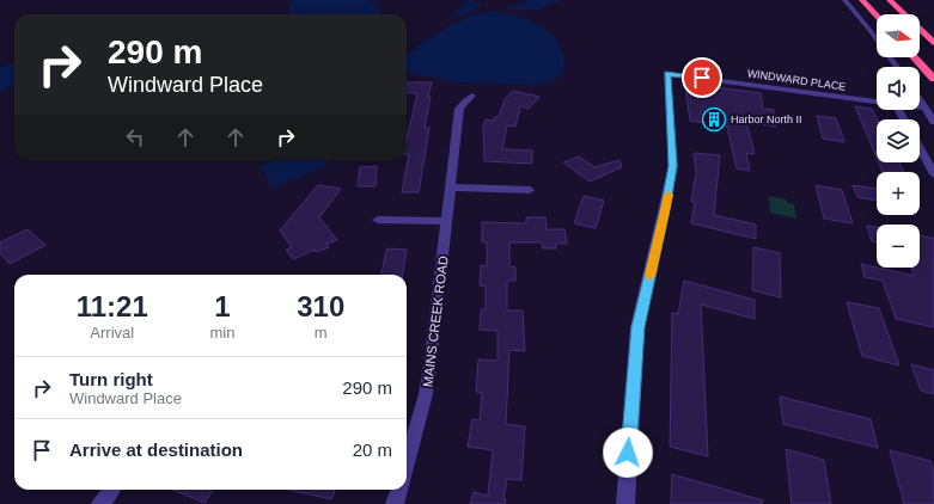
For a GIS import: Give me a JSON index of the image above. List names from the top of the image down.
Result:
{
  "streets": {
    "street": ["WINDWARD PLACE", "MAINS CREEK ROAD"]
  },
  "places": {
    "building": ["Harbor North II"]
  },
  "north": "right",
  "page": {
    "map_buttons": ["+", "−"],
    "turn": ["290 m", "Windward Place"],
    "eta": [
      "11:21",
      "Arrival",
      "1",
      "min",
      "310",
      "m"
    ],
    "list": [
      {
        "name": "Turn right",
        "note": "Windward Place",
        "value": "290 m"
      },
      {
        "name": "Arrive at destination",
        "value": "20 m"
      }
    ]
  }
}
